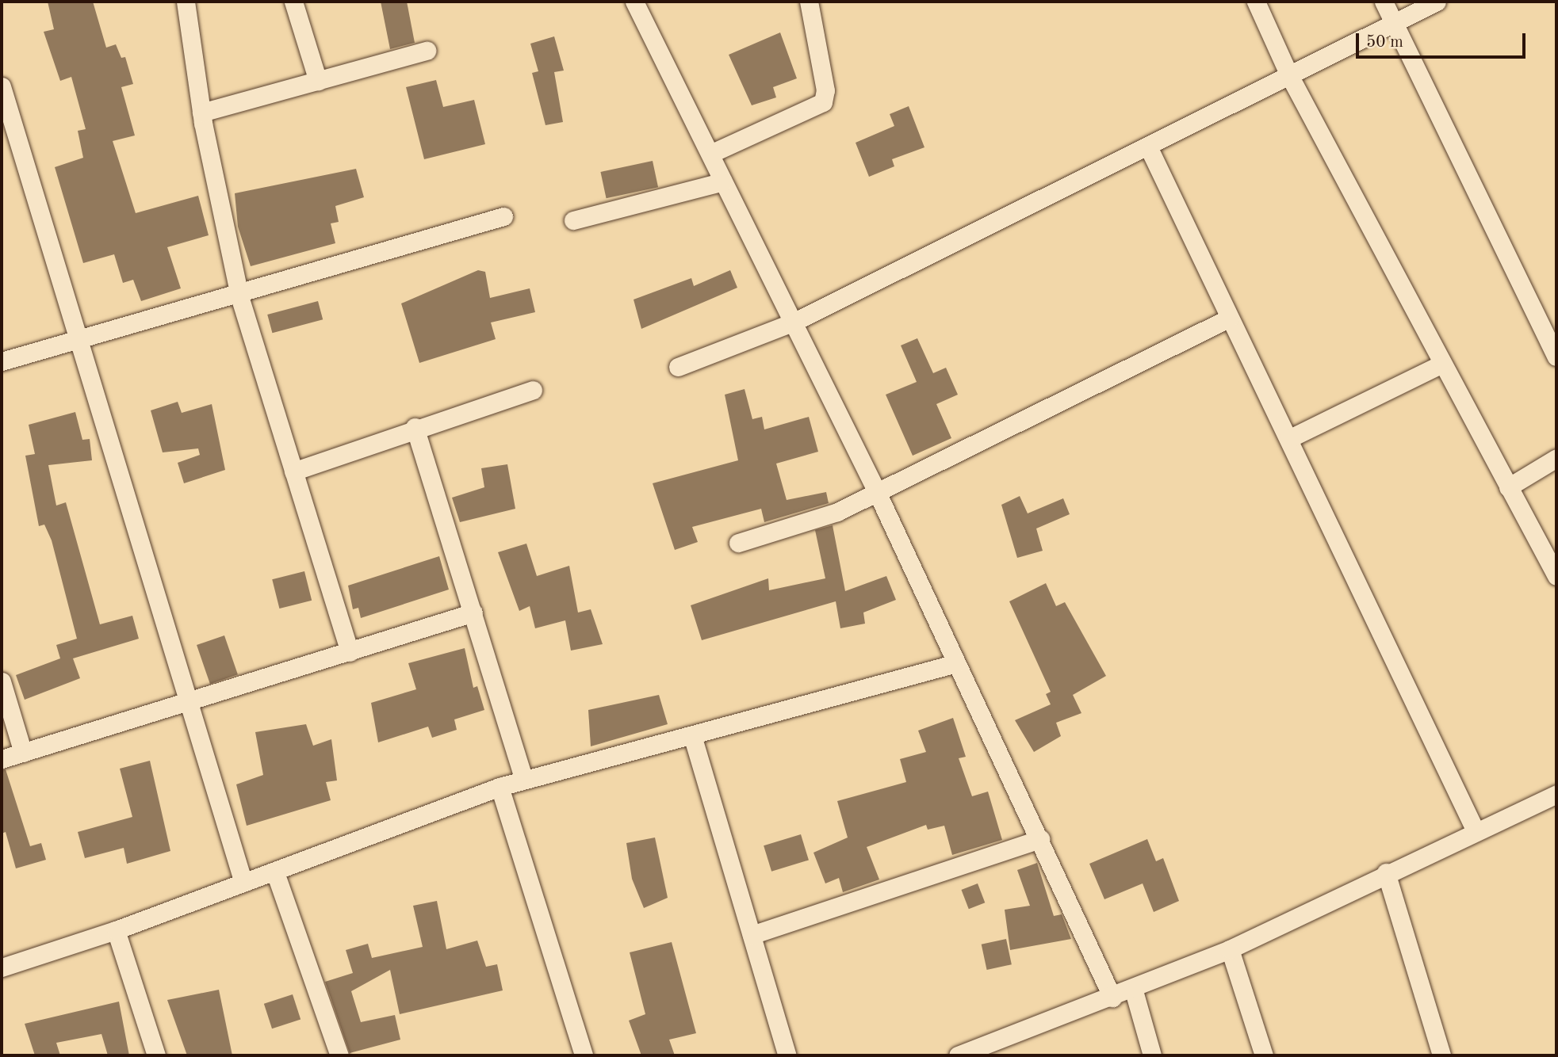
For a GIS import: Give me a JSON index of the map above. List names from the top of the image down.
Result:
{
  "scale_bar": "50 m"
}
